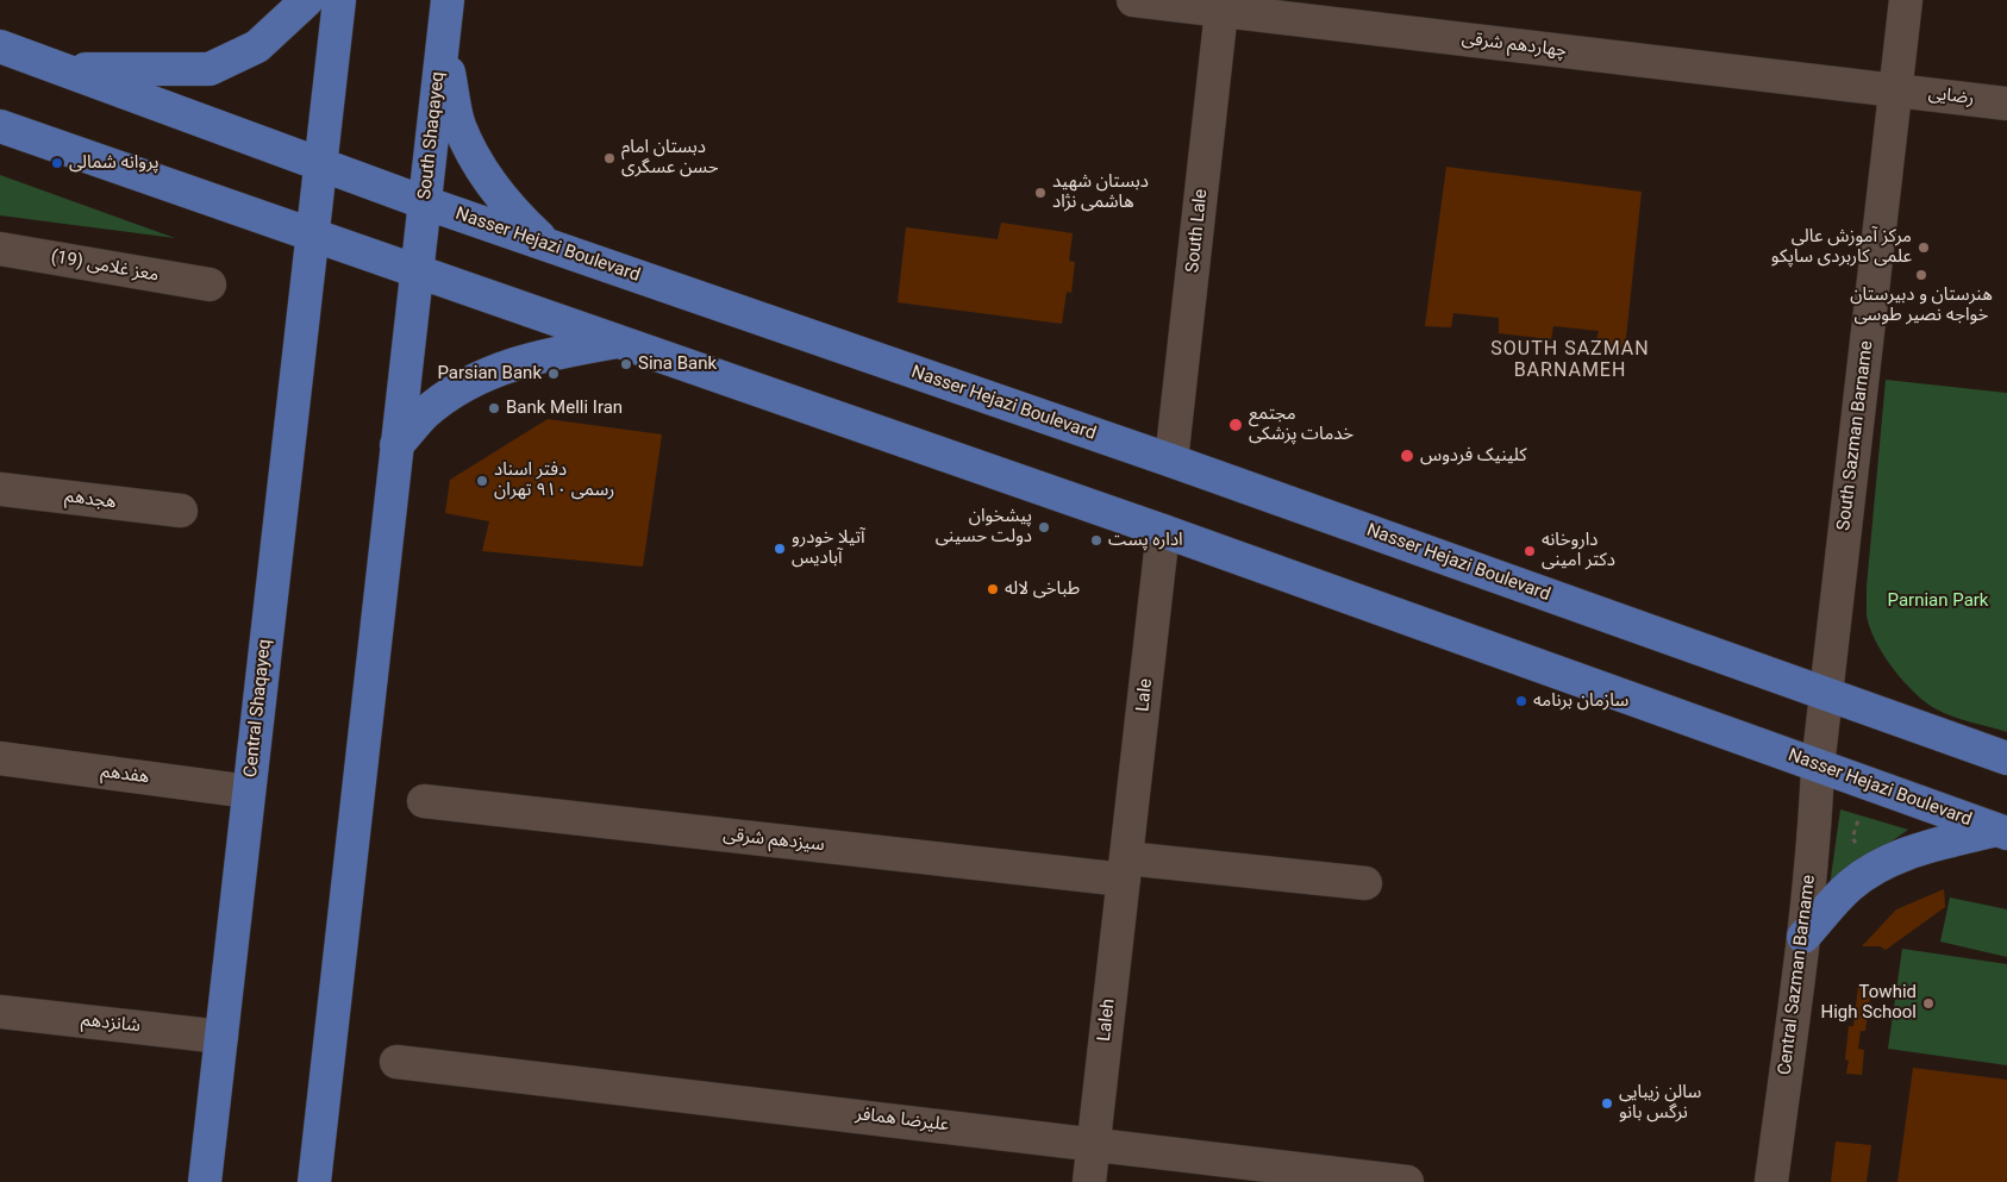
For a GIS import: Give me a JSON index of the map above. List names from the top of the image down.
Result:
{
  "streets": {
    "main road": ["South Shaqayeq", "Nasser Hejazi Boulevard", "Central Shaqayeq"],
    "street": [
      "چهاردهم شرقی",
      "رضایی",
      "South Lale",
      "معز غلامی (19)",
      "South Sazman Barname",
      "هجدهم",
      "Lale",
      "هفدهم",
      "سیزدهم شرقی",
      "Central Sazman Barname",
      "Laleh",
      "شانزدهم",
      "علیرضا همافر"
    ]
  },
  "crossings": [
    ["چهاردهم شرقی", "رضایی"],
    ["چهاردهم شرقی", "South Lale"],
    ["چهاردهم شرقی", "South Sazman Barname"],
    ["رضایی", "South Sazman Barname"],
    ["South Shaqayeq", "Nasser Hejazi Boulevard"],
    ["South Lale", "Nasser Hejazi Boulevard"],
    ["Nasser Hejazi Boulevard", "South Sazman Barname"],
    ["Nasser Hejazi Boulevard", "Lale"],
    ["Nasser Hejazi Boulevard", "Central Shaqayeq"],
    ["Nasser Hejazi Boulevard", "Central Sazman Barname"],
    ["South Sazman Barname", "Central Sazman Barname"],
    ["Lale", "سیزدهم شرقی"],
    ["Lale", "Laleh"],
    ["Central Shaqayeq", "هفدهم"],
    ["Central Shaqayeq", "شانزدهم"],
    ["سیزدهم شرقی", "Laleh"],
    ["Laleh", "علیرضا همافر"]
  ],
  "districts": ["SOUTH SAZMAN BARNAMEH"],
  "parks": ["Parnian Park"],
  "places": [
    "دبستان امام حسن عسگری",
    "پروانه شمالی",
    "دبستان شهید هاشمی نژاد",
    "مرکز آموزش عالی علمی کاربردی ساپکو",
    "هنرستان و دبیرستان خواجه نصیر طوسی",
    "Sina Bank",
    "Parsian Bank",
    "Bank Melli Iran",
    "مجتمع خدمات پزشکی",
    "کلینیک فردوس",
    "دفتر اسناد رسمی ۹۱۰ تهران",
    "پیشخوان دولت حسینی",
    "اداره پست",
    "آتیلا خودرو آبادیس",
    "داروخانه دکتر امینی",
    "طباخی لاله",
    "سازمان برنامه",
    "Towhid High School",
    "سالن زیبایی نرگس بانو"
  ]
}
